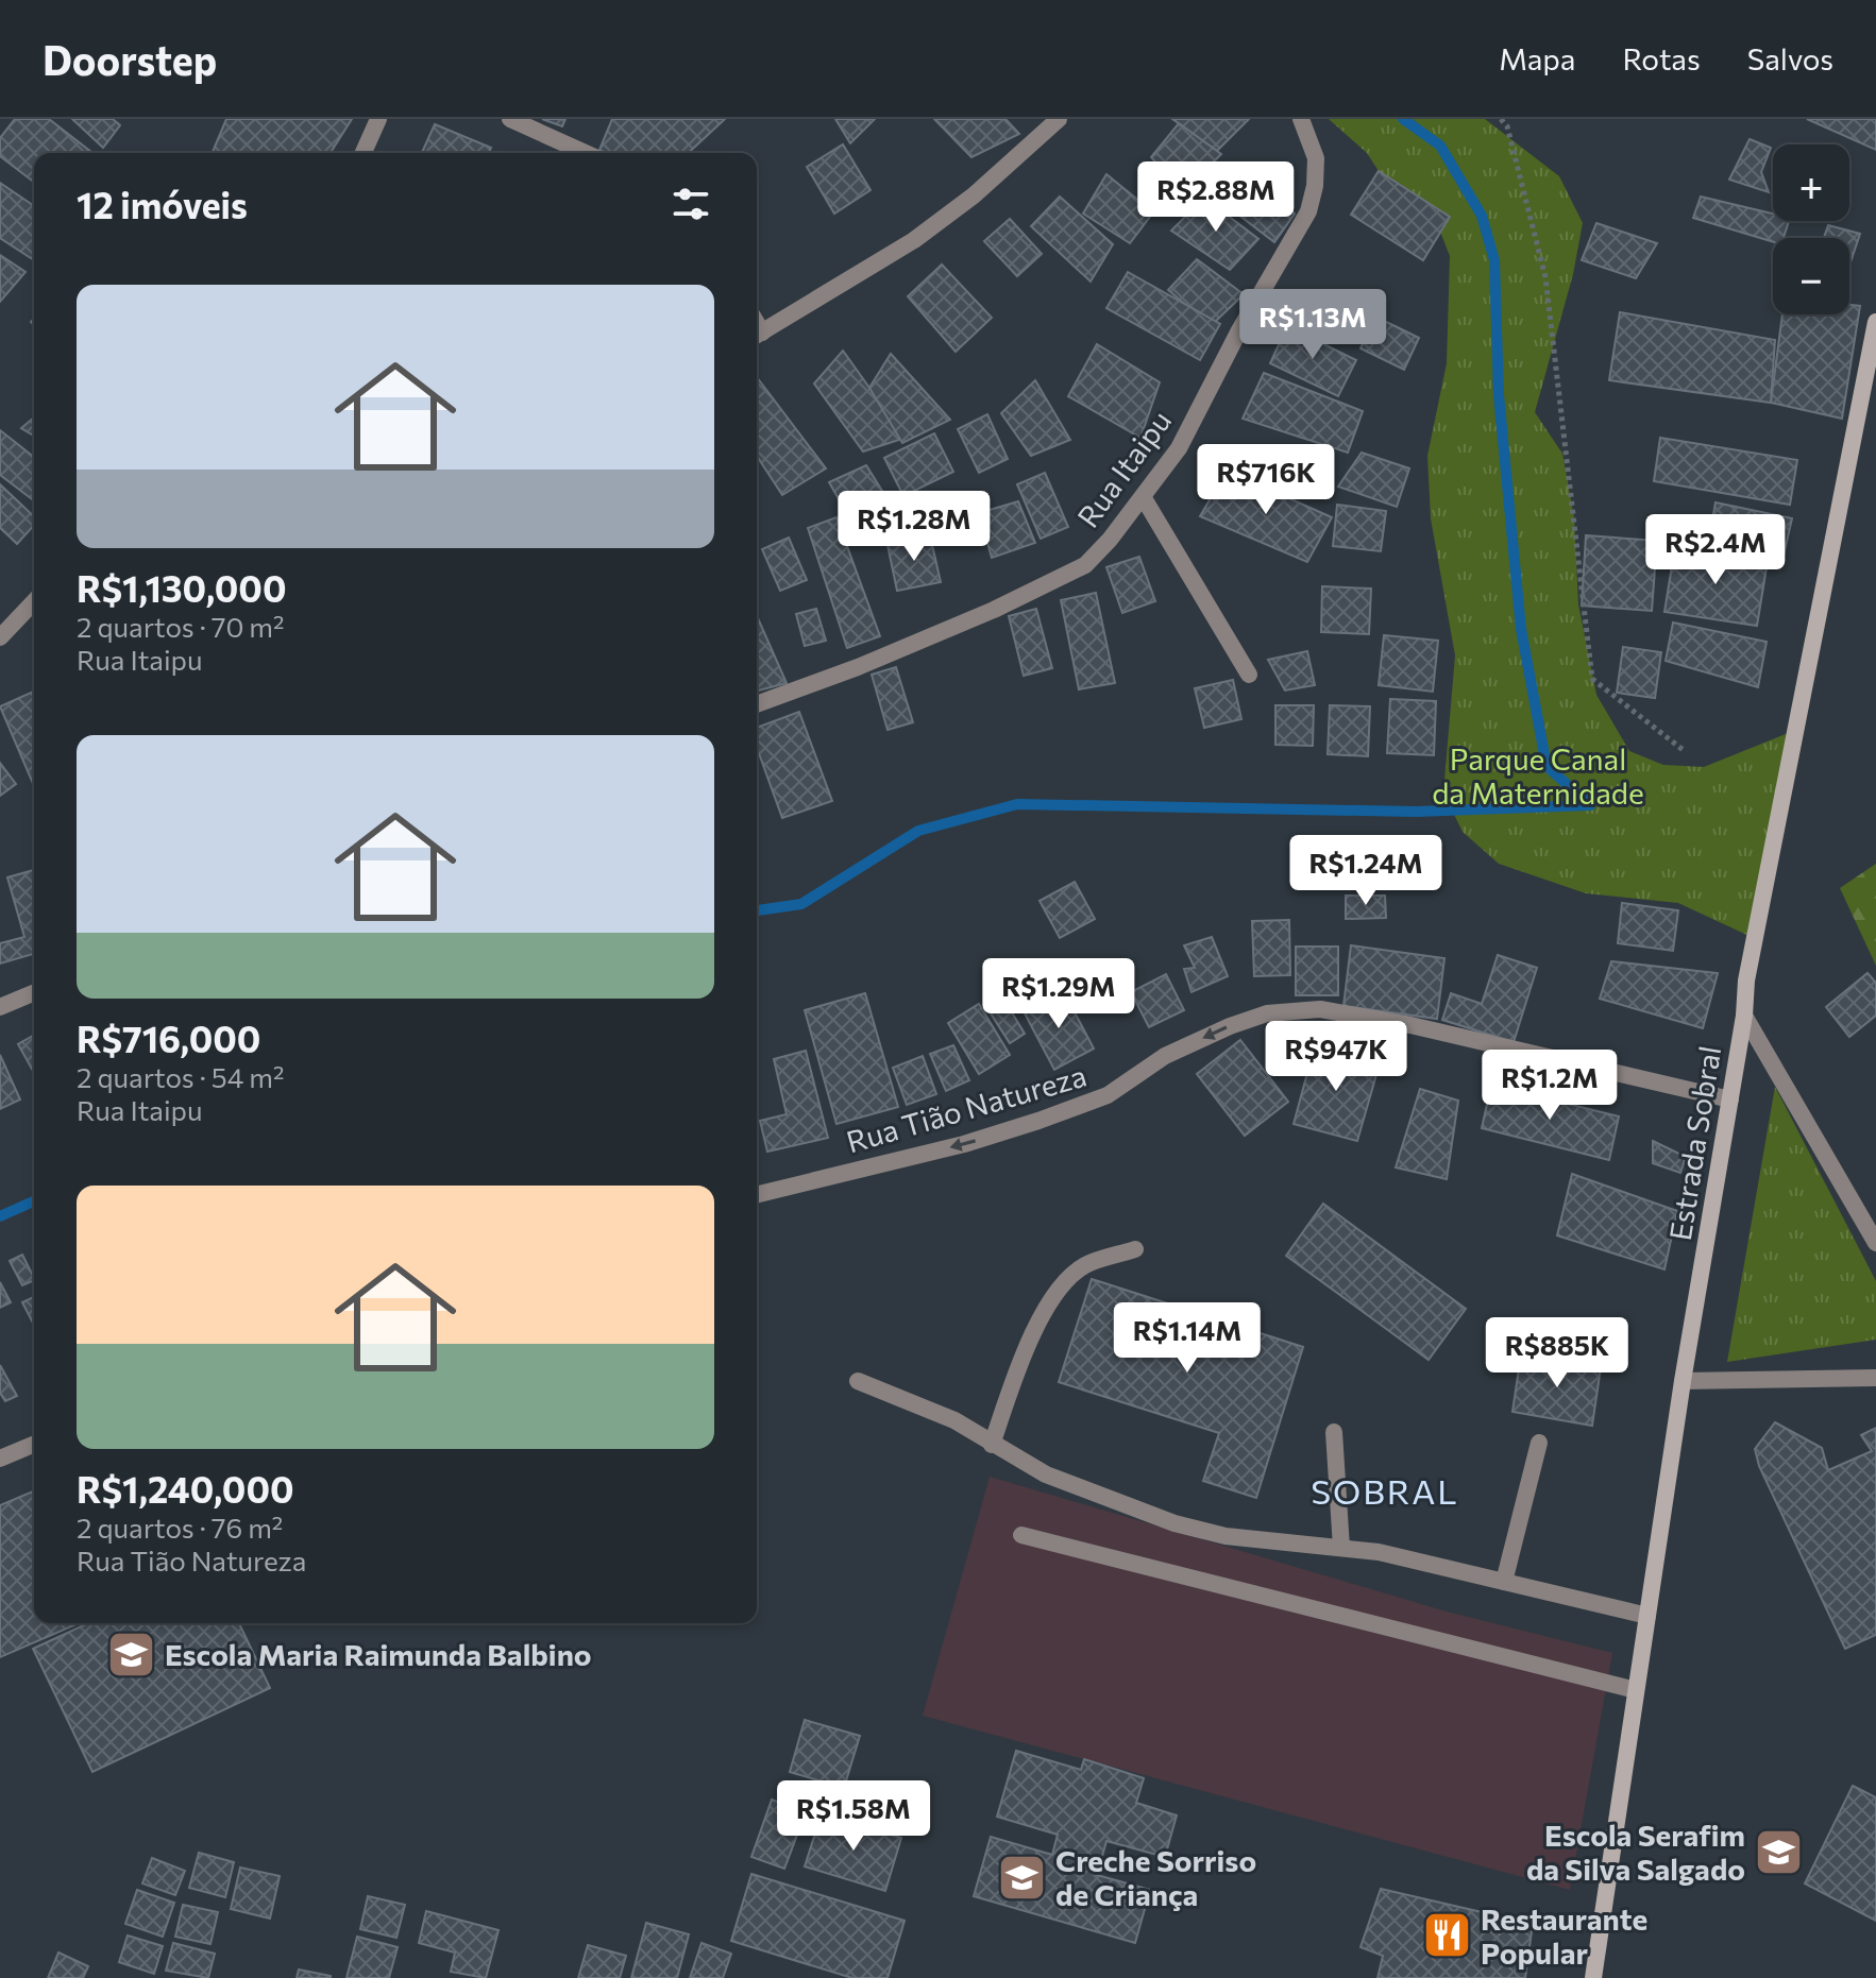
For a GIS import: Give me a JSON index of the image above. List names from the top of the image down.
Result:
{
  "streets": {
    "street": ["Rua Itaipu", "Rua Tião Natureza", "Estrada Sobral"]
  },
  "crossings": [
    ["Rua Tião Natureza", "Estrada Sobral"]
  ],
  "one_way": ["Rua Tião Natureza"],
  "districts": ["SOBRAL"],
  "parks": ["Parque Canal da Maternidade"],
  "places": {
    "school or university": ["Escola Maria Raimunda Balbino", "Escola Serafim da Silva Salgado", "Creche Sorriso de Criança"],
    "restaurant": ["Restaurante Popular"]
  },
  "page": {
    "header": "Doorstep",
    "nav": ["Mapa", "Rotas", "Salvos"],
    "map_buttons": ["+", "−"],
    "heading": "12 imóveis",
    "price": [
      "R$2.88M",
      "R$1.13M",
      "R$716K",
      "R$1.28M",
      "R$2.4M",
      "R$1.24M",
      "R$1.29M",
      "R$947K",
      "R$1.2M",
      "R$1.14M",
      "R$885K",
      "R$1.58M"
    ],
    "list": [
      {
        "name": "R$1,130,000",
        "note": "2 quartos · 70 m² · Rua Itaipu"
      },
      {
        "name": "R$716,000",
        "note": "2 quartos · 54 m² · Rua Itaipu"
      },
      {
        "name": "R$1,240,000",
        "note": "2 quartos · 76 m² · Rua Tião Natureza"
      }
    ]
  }
}
